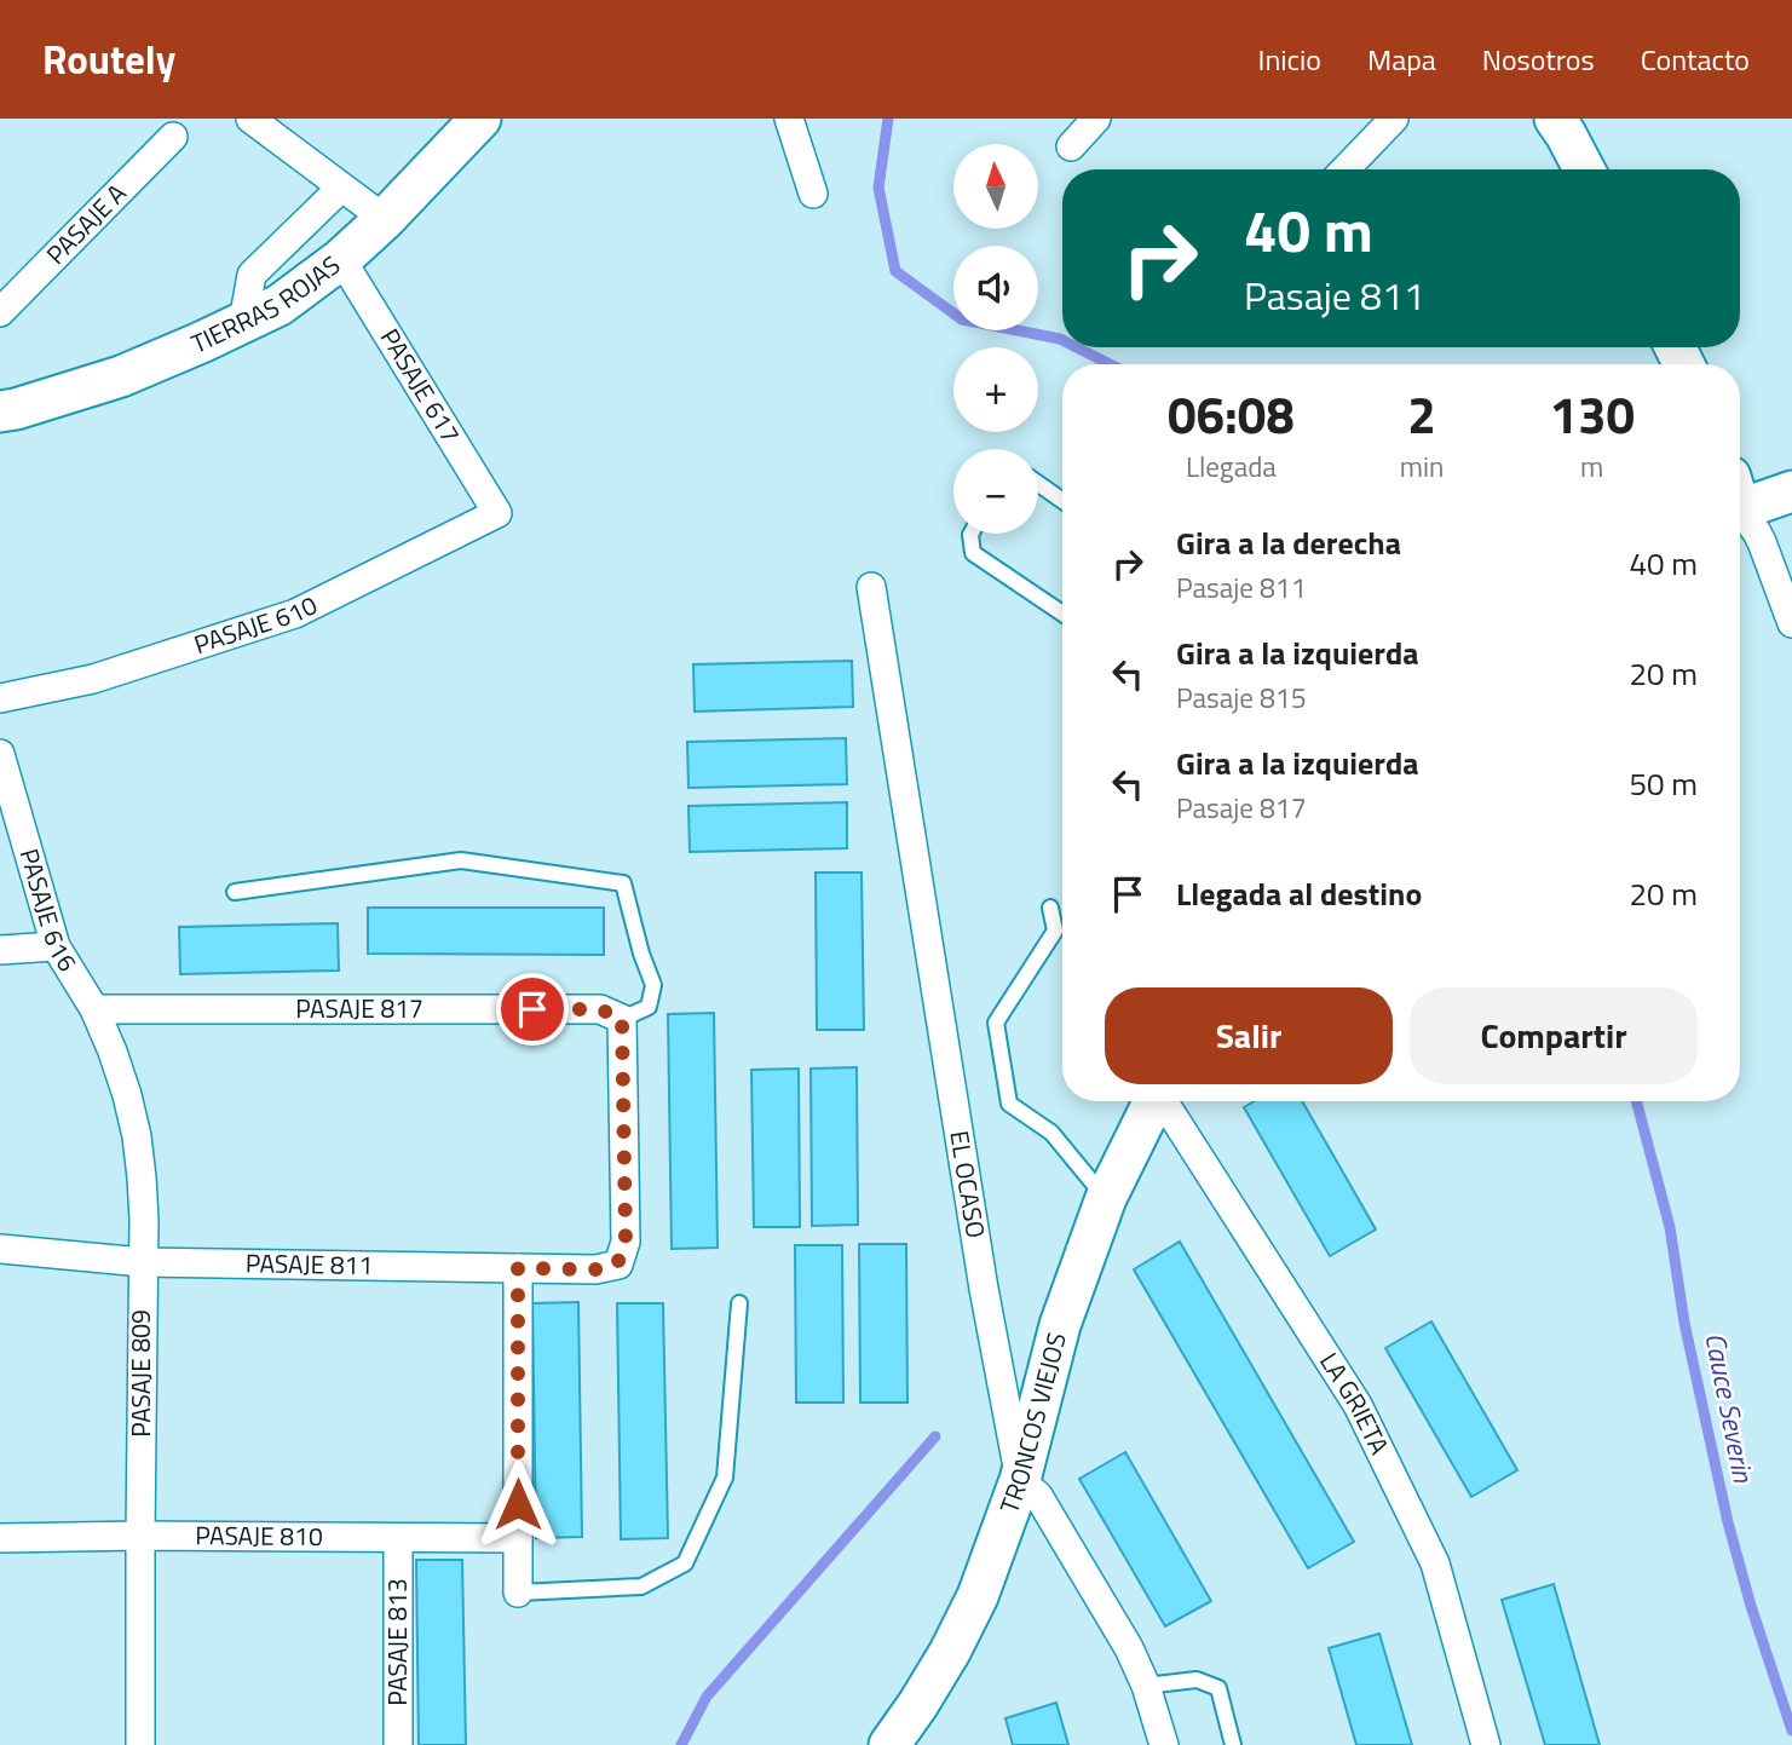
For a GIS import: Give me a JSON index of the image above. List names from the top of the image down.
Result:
{
  "streets": {
    "street": [
      "PASAJE A",
      "TIERRAS ROJAS",
      "PASAJE 617",
      "PASAJE 610",
      "PASAJE 616",
      "PASAJE 817",
      "EL OCASO",
      "PASAJE 811",
      "PASAJE 809",
      "LA GRIETA",
      "TRONCOS VIEJOS",
      "PASAJE 810",
      "PASAJE 813"
    ]
  },
  "crossings": [
    ["TIERRAS ROJAS", "PASAJE 617"],
    ["PASAJE 617", "PASAJE 610"],
    ["PASAJE 616", "PASAJE 817"],
    ["PASAJE 616", "PASAJE 809"],
    ["PASAJE 817", "PASAJE 811"],
    ["PASAJE 817", "PASAJE 809"],
    ["EL OCASO", "TRONCOS VIEJOS"],
    ["PASAJE 811", "PASAJE 809"],
    ["PASAJE 809", "PASAJE 810"],
    ["PASAJE 810", "PASAJE 813"]
  ],
  "water": ["Cauce Severin"],
  "north": "top",
  "page": {
    "header": "Routely",
    "nav": [
      "Inicio",
      "Mapa",
      "Nosotros",
      "Contacto"
    ],
    "map_buttons": ["+", "−"],
    "turn": ["40 m", "Pasaje 811"],
    "eta": [
      "06:08",
      "Llegada",
      "2",
      "min",
      "130",
      "m"
    ],
    "list": [
      {
        "name": "Gira a la derecha",
        "note": "Pasaje 811",
        "value": "40 m"
      },
      {
        "name": "Gira a la izquierda",
        "note": "Pasaje 815",
        "value": "20 m"
      },
      {
        "name": "Gira a la izquierda",
        "note": "Pasaje 817",
        "value": "50 m"
      },
      {
        "name": "Llegada al destino",
        "value": "20 m"
      }
    ],
    "buttons": ["Salir", "Compartir"]
  }
}
